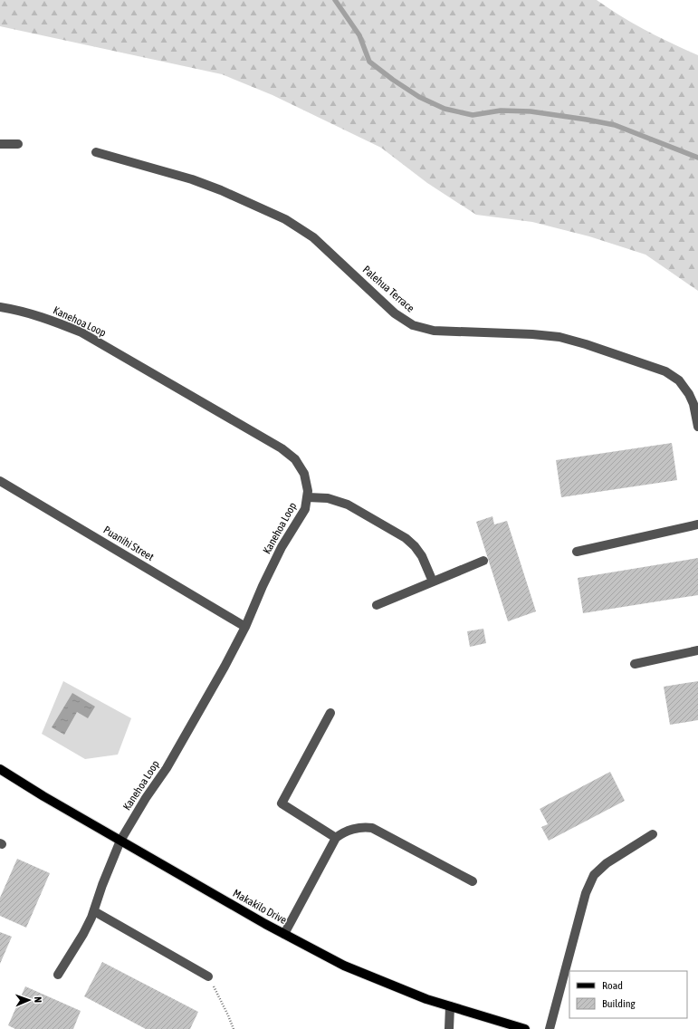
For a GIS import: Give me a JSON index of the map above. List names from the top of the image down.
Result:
{
  "streets": {
    "main road": ["Makakilo Drive"],
    "street": ["Palehua Terrace", "Kanehoa Loop", "Puanihi Street"]
  },
  "crossings": [
    ["Kanehoa Loop", "Puanihi Street"],
    ["Kanehoa Loop", "Makakilo Drive"]
  ],
  "legend": ["Road", "Building"],
  "north": "right"
}
